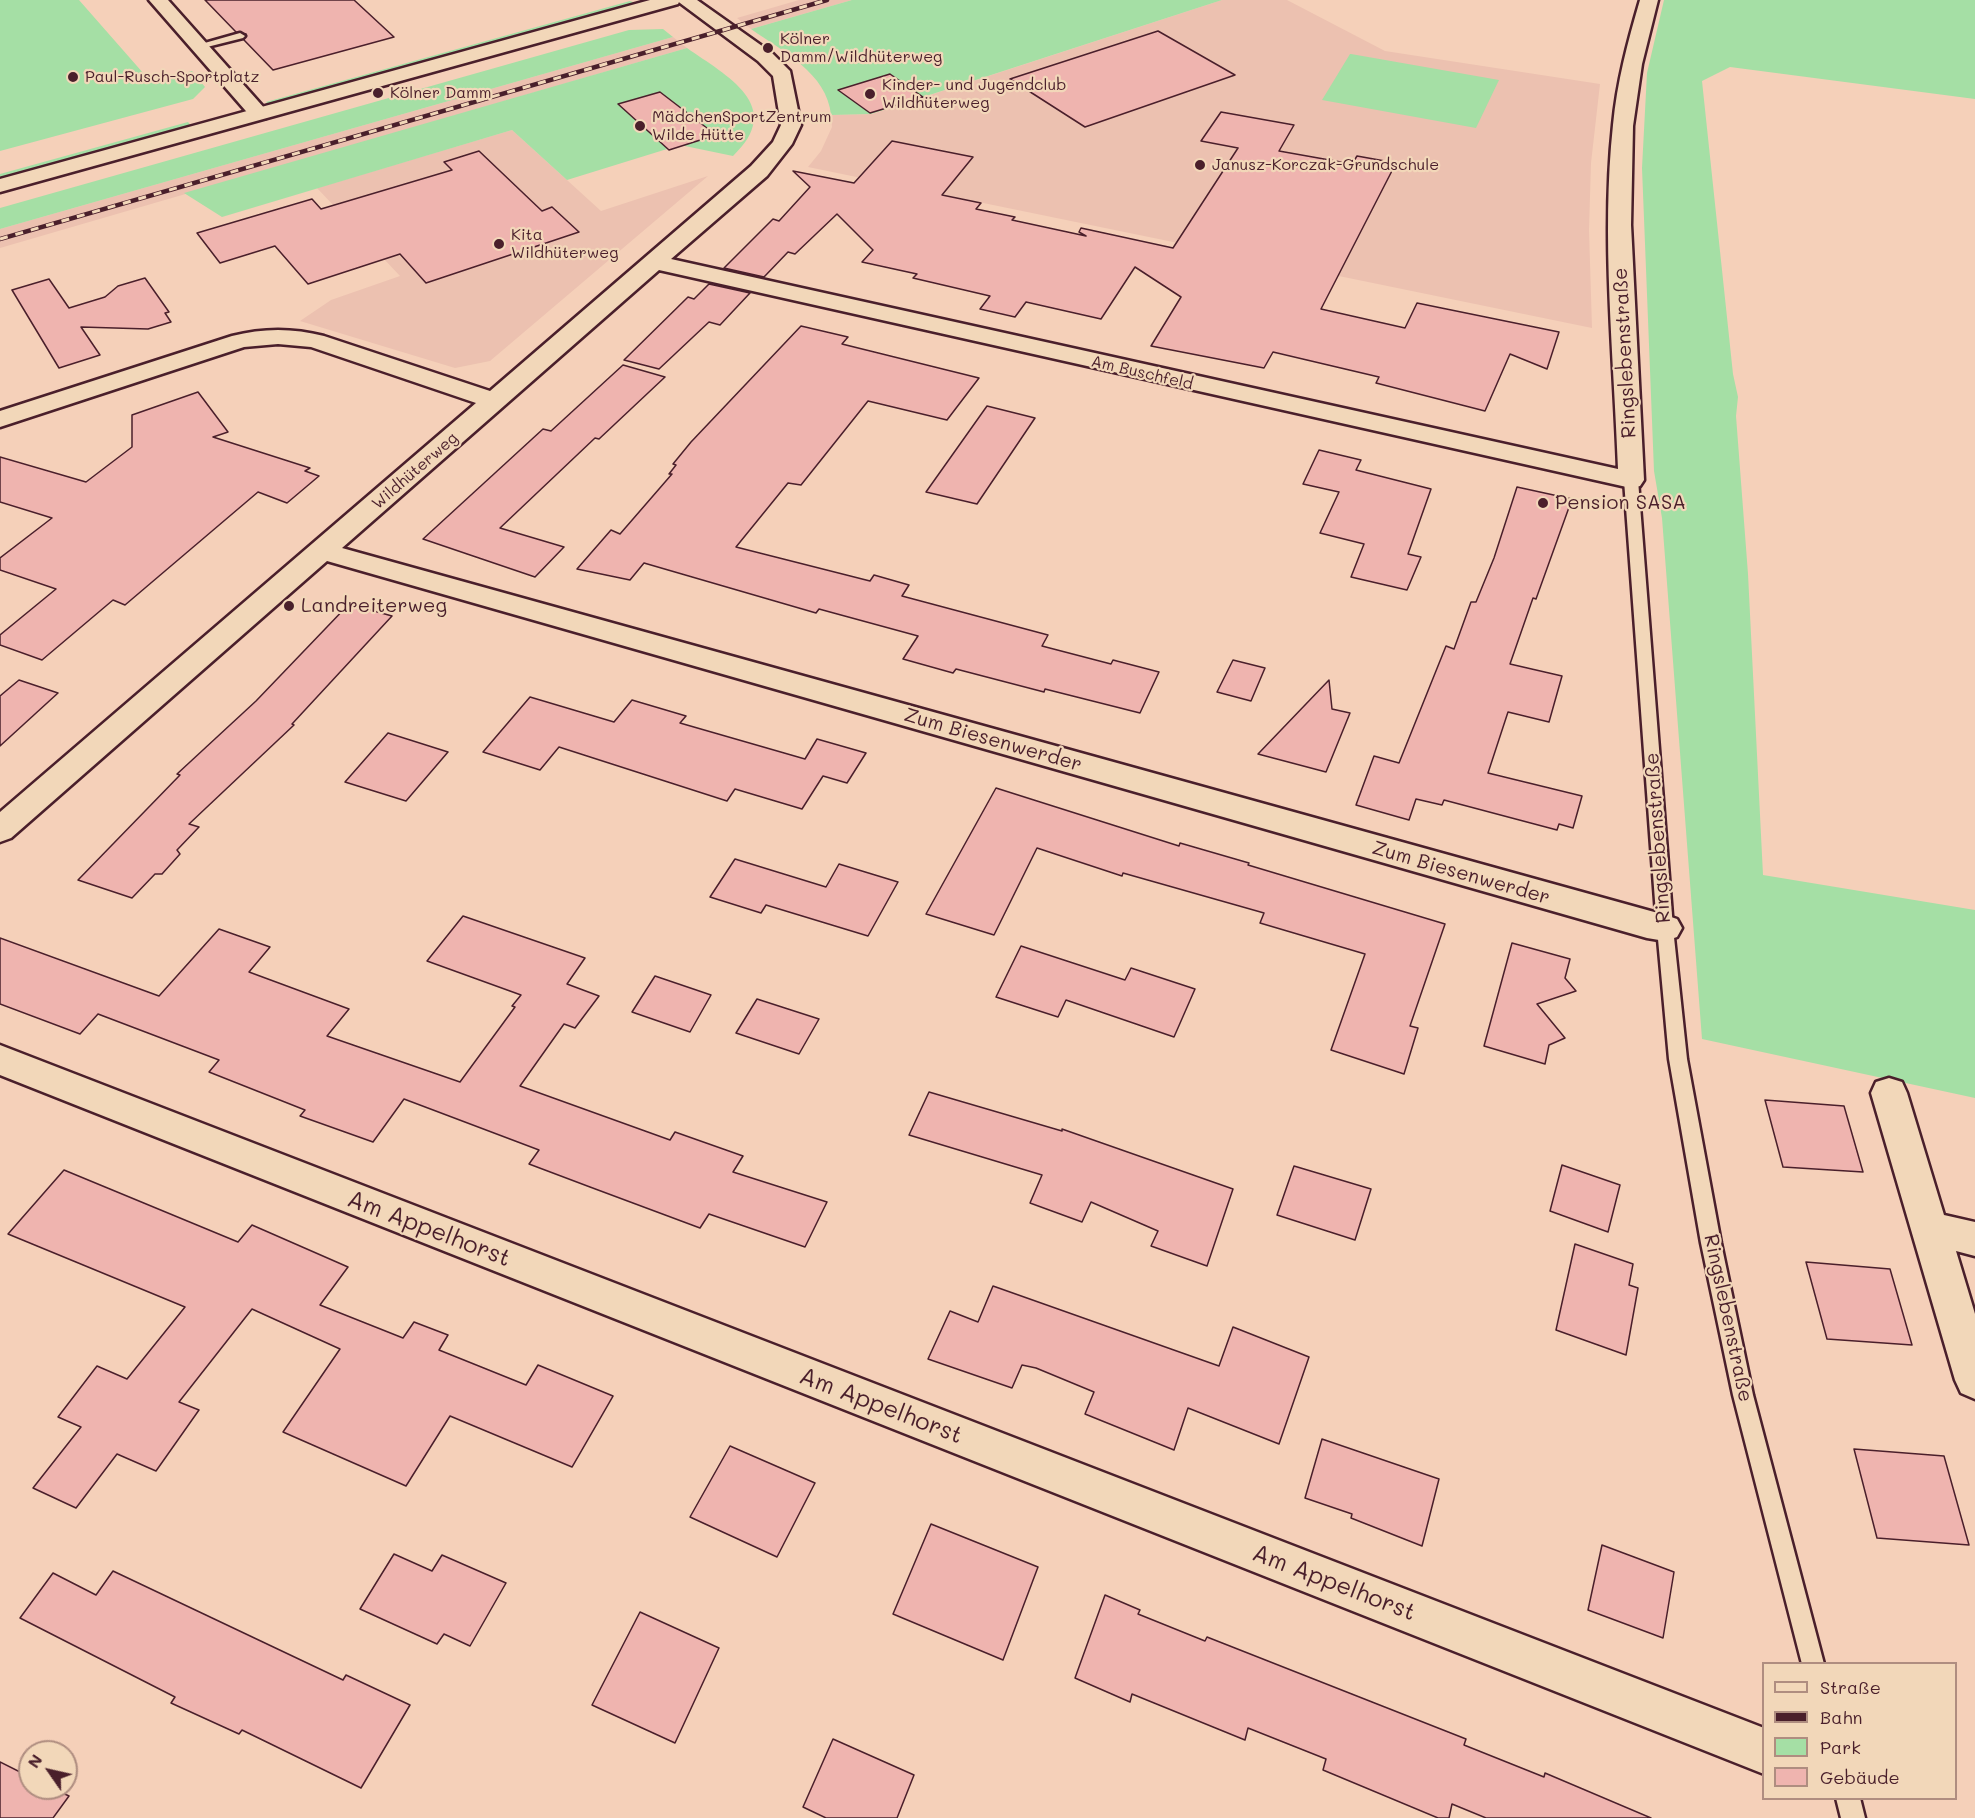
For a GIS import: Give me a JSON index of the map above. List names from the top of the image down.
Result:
{
  "streets": {
    "street": [
      "Ringslebenstraße",
      "Am Buschfeld",
      "Wildhüterweg",
      "Zum Biesenwerder",
      "Am Appelhorst"
    ]
  },
  "crossings": [
    ["Ringslebenstraße", "Am Buschfeld"],
    ["Ringslebenstraße", "Zum Biesenwerder"],
    ["Am Buschfeld", "Wildhüterweg"],
    ["Wildhüterweg", "Zum Biesenwerder"]
  ],
  "places": [
    "Kölner Damm/Wildhüterweg",
    "Paul-Rusch-Sportplatz",
    "Kölner Damm",
    "Kinder- und Jugendclub Wildhüterweg",
    "MädchenSportZentrum Wilde Hütte",
    "Janusz-Korczak-Grundschule",
    "Kita Wildhüterweg",
    "Pension SASA",
    "Landreiterweg"
  ],
  "legend": [
    "Straße",
    "Bahn",
    "Park",
    "Gebäude"
  ],
  "north": "top left"
}
